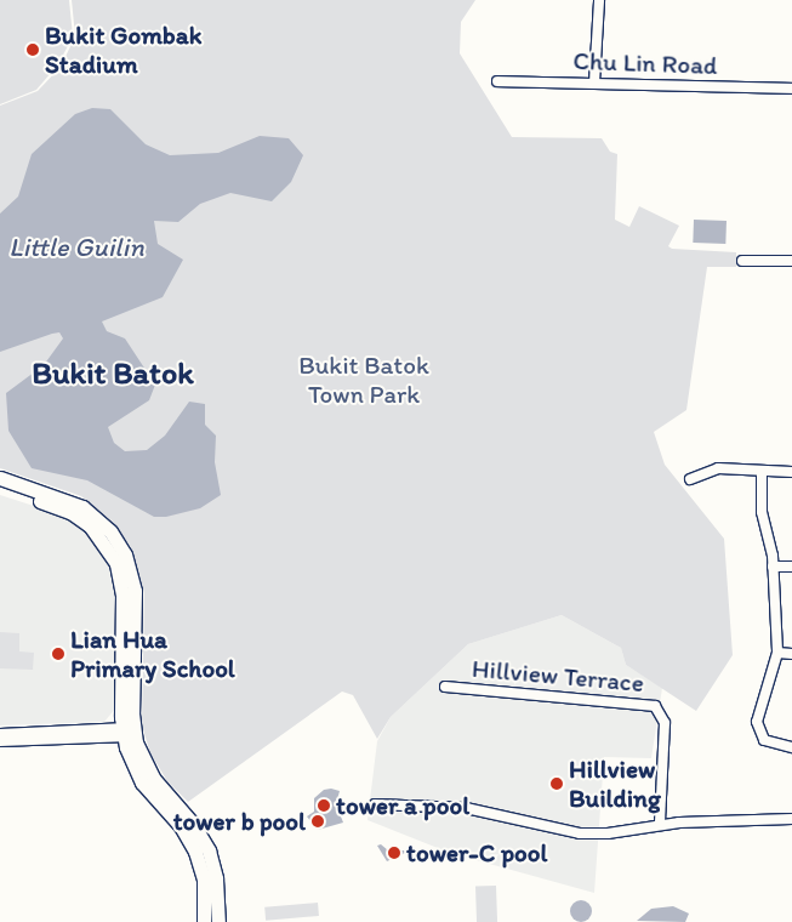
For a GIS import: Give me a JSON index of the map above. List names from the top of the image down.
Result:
{
  "streets": {
    "street": ["Chu Lin Road", "Hillview Terrace"]
  },
  "districts": ["Bukit Batok"],
  "water": ["Little Guilin"],
  "parks": ["Bukit Batok Town Park"],
  "places": [
    "Bukit Gombak Stadium",
    "Lian Hua Primary School",
    "Hillview Building",
    "tower a pool",
    "tower b pool",
    "tower-C pool"
  ]
}
